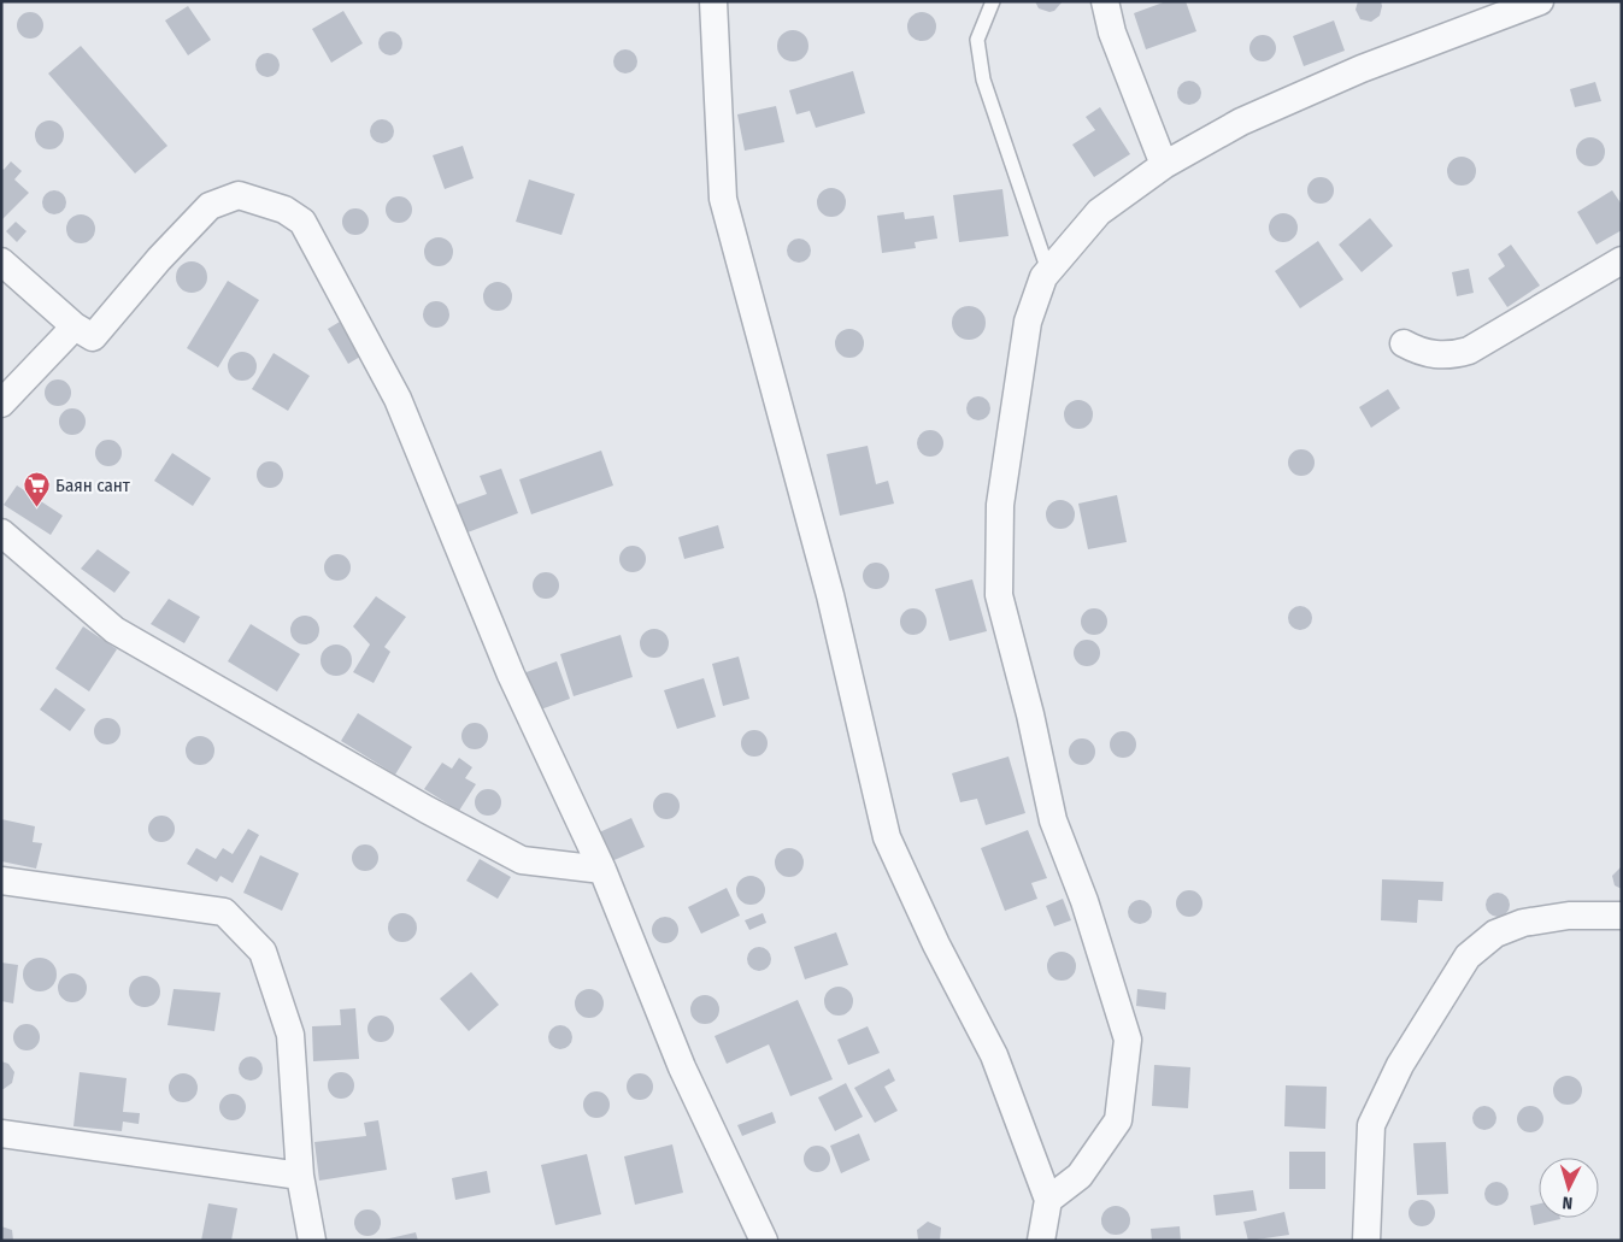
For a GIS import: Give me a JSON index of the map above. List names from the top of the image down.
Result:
{
  "places": {
    "supermarket": ["Баян сант"]
  },
  "north": "bottom"
}
